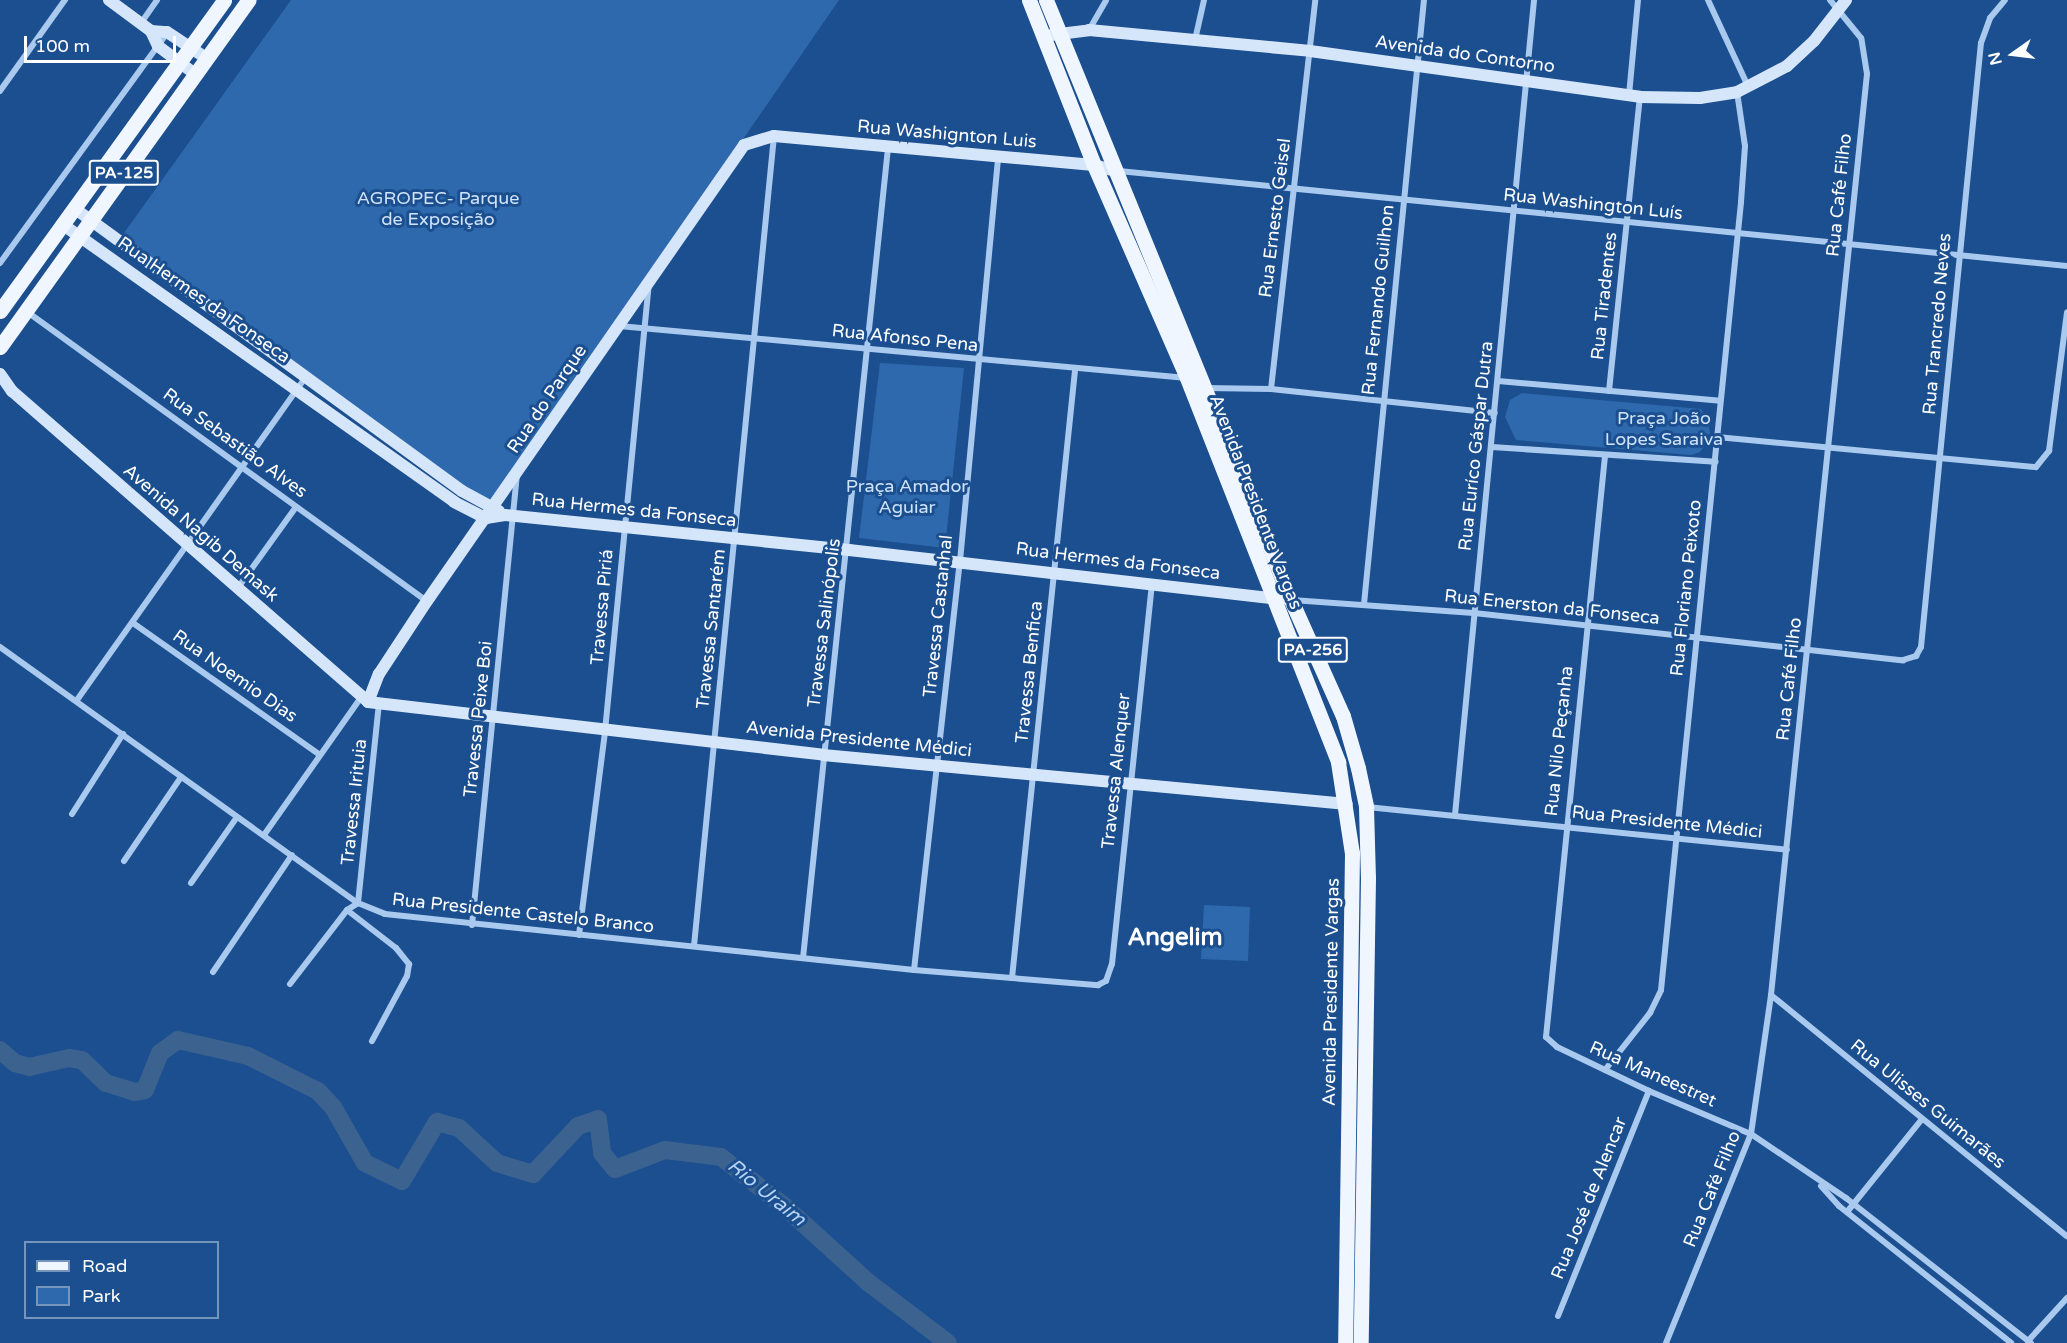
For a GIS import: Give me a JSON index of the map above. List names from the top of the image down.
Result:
{
  "streets": {
    "main road": ["PA-125", "Avenida Presidente Vargas", "PA-256"],
    "street": [
      "Avenida do Contorno",
      "Rua Washignton Luis",
      "Rua Café Filho",
      "Rua Washington Luís",
      "Rua Ernesto Geisel",
      "Rua Tiradentes",
      "Rua Hermes da Fonseca",
      "Rua Fernando Guilhon",
      "Rua Trancredo Neves",
      "Rua Afonso Pena",
      "Rua do Parque",
      "Rua Sebastião Alves",
      "Rua Euríco Gáspar Dutra",
      "Avenida Nagib Demask",
      "Rua Floriano Peixoto",
      "Travessa Piriá",
      "Rua Enerston da Fonseca",
      "Travessa Castanhal",
      "Travessa Salinópolis",
      "Travessa Santarém",
      "Travessa Benfica",
      "Rua Noemio Dias",
      "Travessa Peixe Boi",
      "Avenida Presidente Médici",
      "Rua Nilo Peçanha",
      "Travessa Alenquer",
      "Travessa Irituia",
      "Rua Presidente Médici",
      "Rua Presidente Castelo Branco",
      "Rua Maneestret",
      "Rua Ulisses Guimarães",
      "Rua José de Alencar"
    ]
  },
  "crossings": [
    ["Avenida do Contorno", "Rua Café Filho"],
    ["Avenida do Contorno", "Rua Ernesto Geisel"],
    ["Avenida do Contorno", "Rua Tiradentes"],
    ["Avenida do Contorno", "Rua Fernando Guilhon"],
    ["Avenida do Contorno", "Rua Euríco Gáspar Dutra"],
    ["Avenida do Contorno", "Avenida Presidente Vargas"],
    ["Avenida do Contorno", "Rua Floriano Peixoto"],
    ["Rua Washignton Luis", "Rua Washington Luís"],
    ["Rua Washignton Luis", "Rua do Parque"],
    ["Rua Washignton Luis", "Avenida Presidente Vargas"],
    ["Rua Washignton Luis", "Travessa Castanhal"],
    ["Rua Washignton Luis", "Travessa Salinópolis"],
    ["Rua Washignton Luis", "Travessa Santarém"],
    ["PA-125", "Rua Hermes da Fonseca"],
    ["PA-125", "Rua Sebastião Alves"],
    ["Rua Café Filho", "Rua Washington Luís"],
    ["Rua Café Filho", "Rua Enerston da Fonseca"],
    ["Rua Café Filho", "Rua Presidente Médici"],
    ["Rua Café Filho", "Rua Maneestret"],
    ["Rua Café Filho", "Rua Ulisses Guimarães"],
    ["Rua Washington Luís", "Rua Ernesto Geisel"],
    ["Rua Washington Luís", "Rua Tiradentes"],
    ["Rua Washington Luís", "Rua Fernando Guilhon"],
    ["Rua Washington Luís", "Rua Trancredo Neves"],
    ["Rua Washington Luís", "Rua Euríco Gáspar Dutra"],
    ["Rua Washington Luís", "Avenida Presidente Vargas"],
    ["Rua Washington Luís", "Rua Floriano Peixoto"],
    ["Rua Hermes da Fonseca", "Rua do Parque"],
    ["Rua Hermes da Fonseca", "Avenida Presidente Vargas"],
    ["Rua Hermes da Fonseca", "Travessa Piriá"],
    ["Rua Hermes da Fonseca", "Rua Enerston da Fonseca"],
    ["Rua Hermes da Fonseca", "Travessa Castanhal"],
    ["Rua Hermes da Fonseca", "Travessa Salinópolis"],
    ["Rua Hermes da Fonseca", "Travessa Santarém"],
    ["Rua Hermes da Fonseca", "Travessa Benfica"],
    ["Rua Hermes da Fonseca", "Travessa Peixe Boi"],
    ["Rua Hermes da Fonseca", "Travessa Alenquer"],
    ["Rua Fernando Guilhon", "Rua Enerston da Fonseca"],
    ["Rua Trancredo Neves", "Rua Enerston da Fonseca"],
    ["Rua Afonso Pena", "Rua do Parque"],
    ["Rua Afonso Pena", "Avenida Presidente Vargas"],
    ["Rua Afonso Pena", "Travessa Piriá"],
    ["Rua Afonso Pena", "Travessa Castanhal"],
    ["Rua Afonso Pena", "Travessa Salinópolis"],
    ["Rua Afonso Pena", "Travessa Santarém"],
    ["Rua Afonso Pena", "Travessa Benfica"],
    ["Rua do Parque", "Rua Sebastião Alves"],
    ["Rua do Parque", "Avenida Nagib Demask"],
    ["Rua do Parque", "Travessa Piriá"],
    ["Rua do Parque", "Travessa Santarém"],
    ["Rua do Parque", "Travessa Peixe Boi"],
    ["Rua do Parque", "Avenida Presidente Médici"],
    ["Rua do Parque", "Travessa Irituia"],
    ["Rua Euríco Gáspar Dutra", "Rua Enerston da Fonseca"],
    ["Rua Euríco Gáspar Dutra", "Rua Presidente Médici"],
    ["Avenida Presidente Vargas", "Rua Enerston da Fonseca"],
    ["Avenida Presidente Vargas", "Avenida Presidente Médici"],
    ["Avenida Presidente Vargas", "Rua Presidente Médici"],
    ["Avenida Nagib Demask", "Avenida Presidente Médici"],
    ["Avenida Nagib Demask", "Travessa Irituia"],
    ["Rua Floriano Peixoto", "Rua Enerston da Fonseca"],
    ["Rua Floriano Peixoto", "Rua Presidente Médici"],
    ["Rua Floriano Peixoto", "Rua Maneestret"],
    ["Travessa Piriá", "Avenida Presidente Médici"],
    ["Travessa Piriá", "Rua Presidente Castelo Branco"],
    ["Rua Enerston da Fonseca", "Rua Nilo Peçanha"],
    ["Travessa Castanhal", "Avenida Presidente Médici"],
    ["Travessa Castanhal", "Rua Presidente Castelo Branco"],
    ["Travessa Salinópolis", "Avenida Presidente Médici"],
    ["Travessa Salinópolis", "Rua Presidente Castelo Branco"],
    ["Travessa Santarém", "Avenida Presidente Médici"],
    ["Travessa Santarém", "Rua Presidente Castelo Branco"],
    ["Travessa Benfica", "Avenida Presidente Médici"],
    ["Travessa Benfica", "Rua Presidente Castelo Branco"],
    ["Travessa Peixe Boi", "Avenida Presidente Médici"],
    ["Travessa Peixe Boi", "Rua Presidente Castelo Branco"],
    ["Avenida Presidente Médici", "Travessa Alenquer"],
    ["Avenida Presidente Médici", "Travessa Irituia"],
    ["Rua Nilo Peçanha", "Rua Presidente Médici"],
    ["Rua Nilo Peçanha", "Rua Maneestret"],
    ["Travessa Alenquer", "Rua Presidente Castelo Branco"],
    ["Travessa Irituia", "Rua Presidente Castelo Branco"],
    ["Rua Maneestret", "Rua José de Alencar"]
  ],
  "districts": ["Angelim"],
  "water": ["Rio Uraim"],
  "parks": ["AGROPEC- Parque de Exposição", "Praça João Lopes Saraiva", "Praça Amador Aguiar"],
  "legend": ["Road", "Park"],
  "scale_bar": "100 m",
  "north": "left"
}
